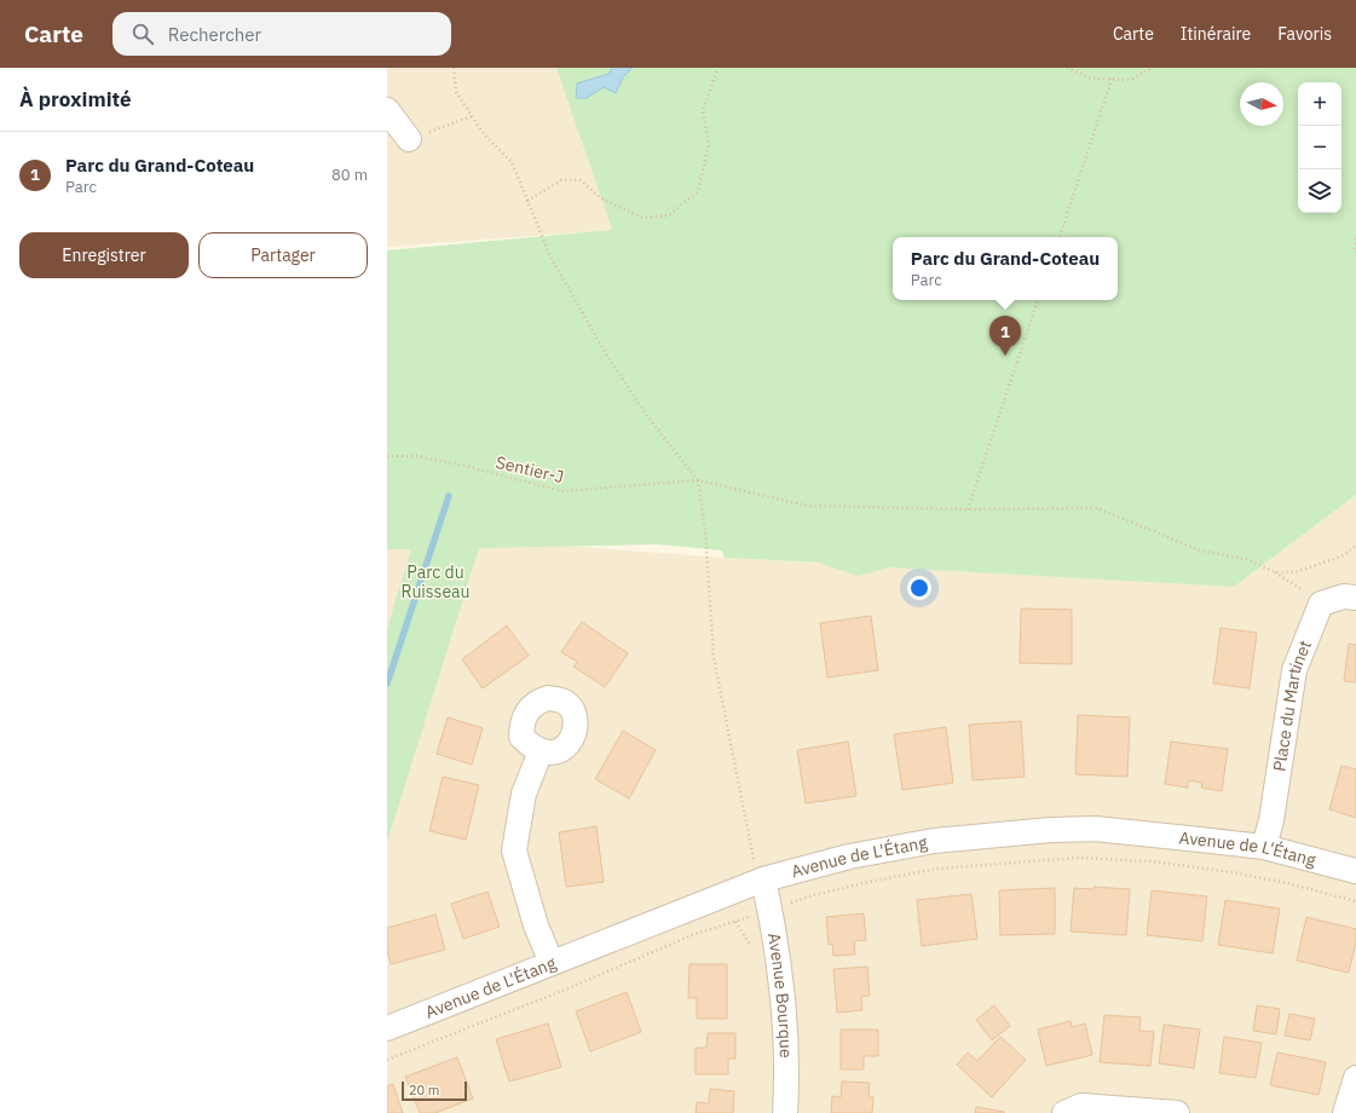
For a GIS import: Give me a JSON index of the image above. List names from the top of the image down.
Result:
{
  "streets": {
    "street": ["Place du Martinet", "Avenue de L'Étang", "Avenue Bourque"],
    "path": ["Sentier-J"]
  },
  "crossings": [
    ["Sentier-J", "Place du Martinet"],
    ["Place du Martinet", "Avenue de L'Étang"],
    ["Avenue de L'Étang", "Avenue Bourque"]
  ],
  "parks": ["Parc du Ruisseau"],
  "scale_bar": "20 m",
  "north": "right",
  "page": {
    "header": "Carte",
    "search": "Rechercher",
    "nav": ["Carte", "Itinéraire", "Favoris"],
    "heading": "À proximité",
    "map_buttons": ["+", "−"],
    "list": [
      {
        "mark": "1",
        "name": "Parc du Grand-Coteau",
        "note": "Parc",
        "value": "80 m"
      }
    ],
    "buttons": ["Enregistrer", "Partager"],
    "popup": ["Parc du Grand-Coteau", "Parc"],
    "pins": "1",
    "scale": "20 m"
  }
}
